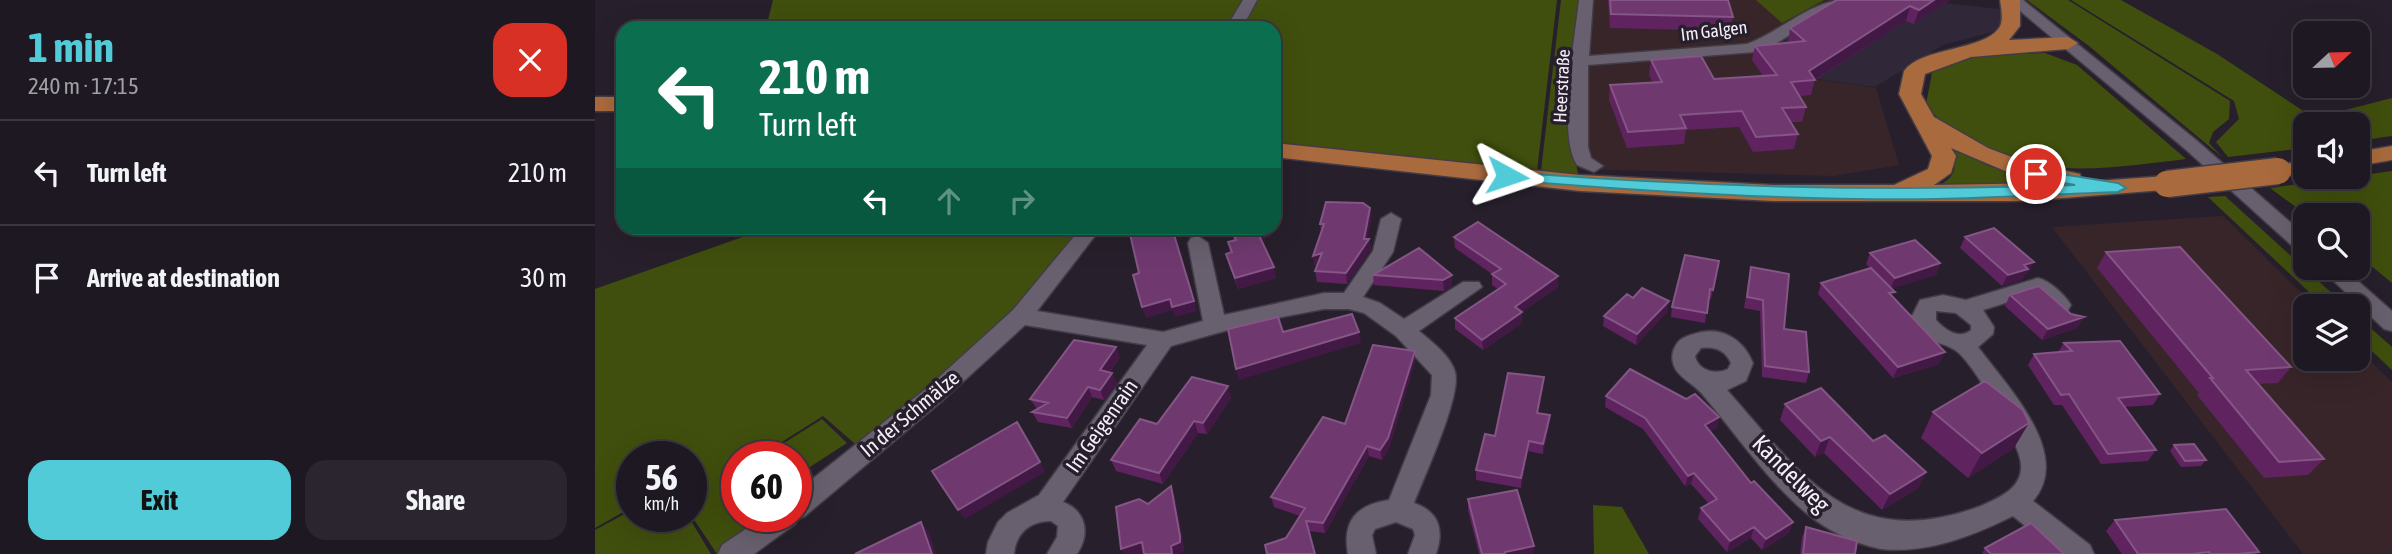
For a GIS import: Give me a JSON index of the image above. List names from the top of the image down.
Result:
{
  "streets": {
    "street": [
      "Im Galgen",
      "Heerstraße",
      "In der Schmälze",
      "Im Geigenrain",
      "Kandelweg"
    ]
  },
  "crossings": [
    ["Im Galgen", "Heerstraße"]
  ],
  "north": "right",
  "page": {
    "heading": ["1 min", "240 m · 17:15"],
    "turn": ["210 m", "Turn left"],
    "list": [
      {
        "name": "Turn left",
        "value": "210 m"
      },
      {
        "name": "Arrive at destination",
        "value": "30 m"
      }
    ],
    "speed": "56 km/h",
    "limit": "60",
    "buttons": ["Exit", "Share"]
  }
}
